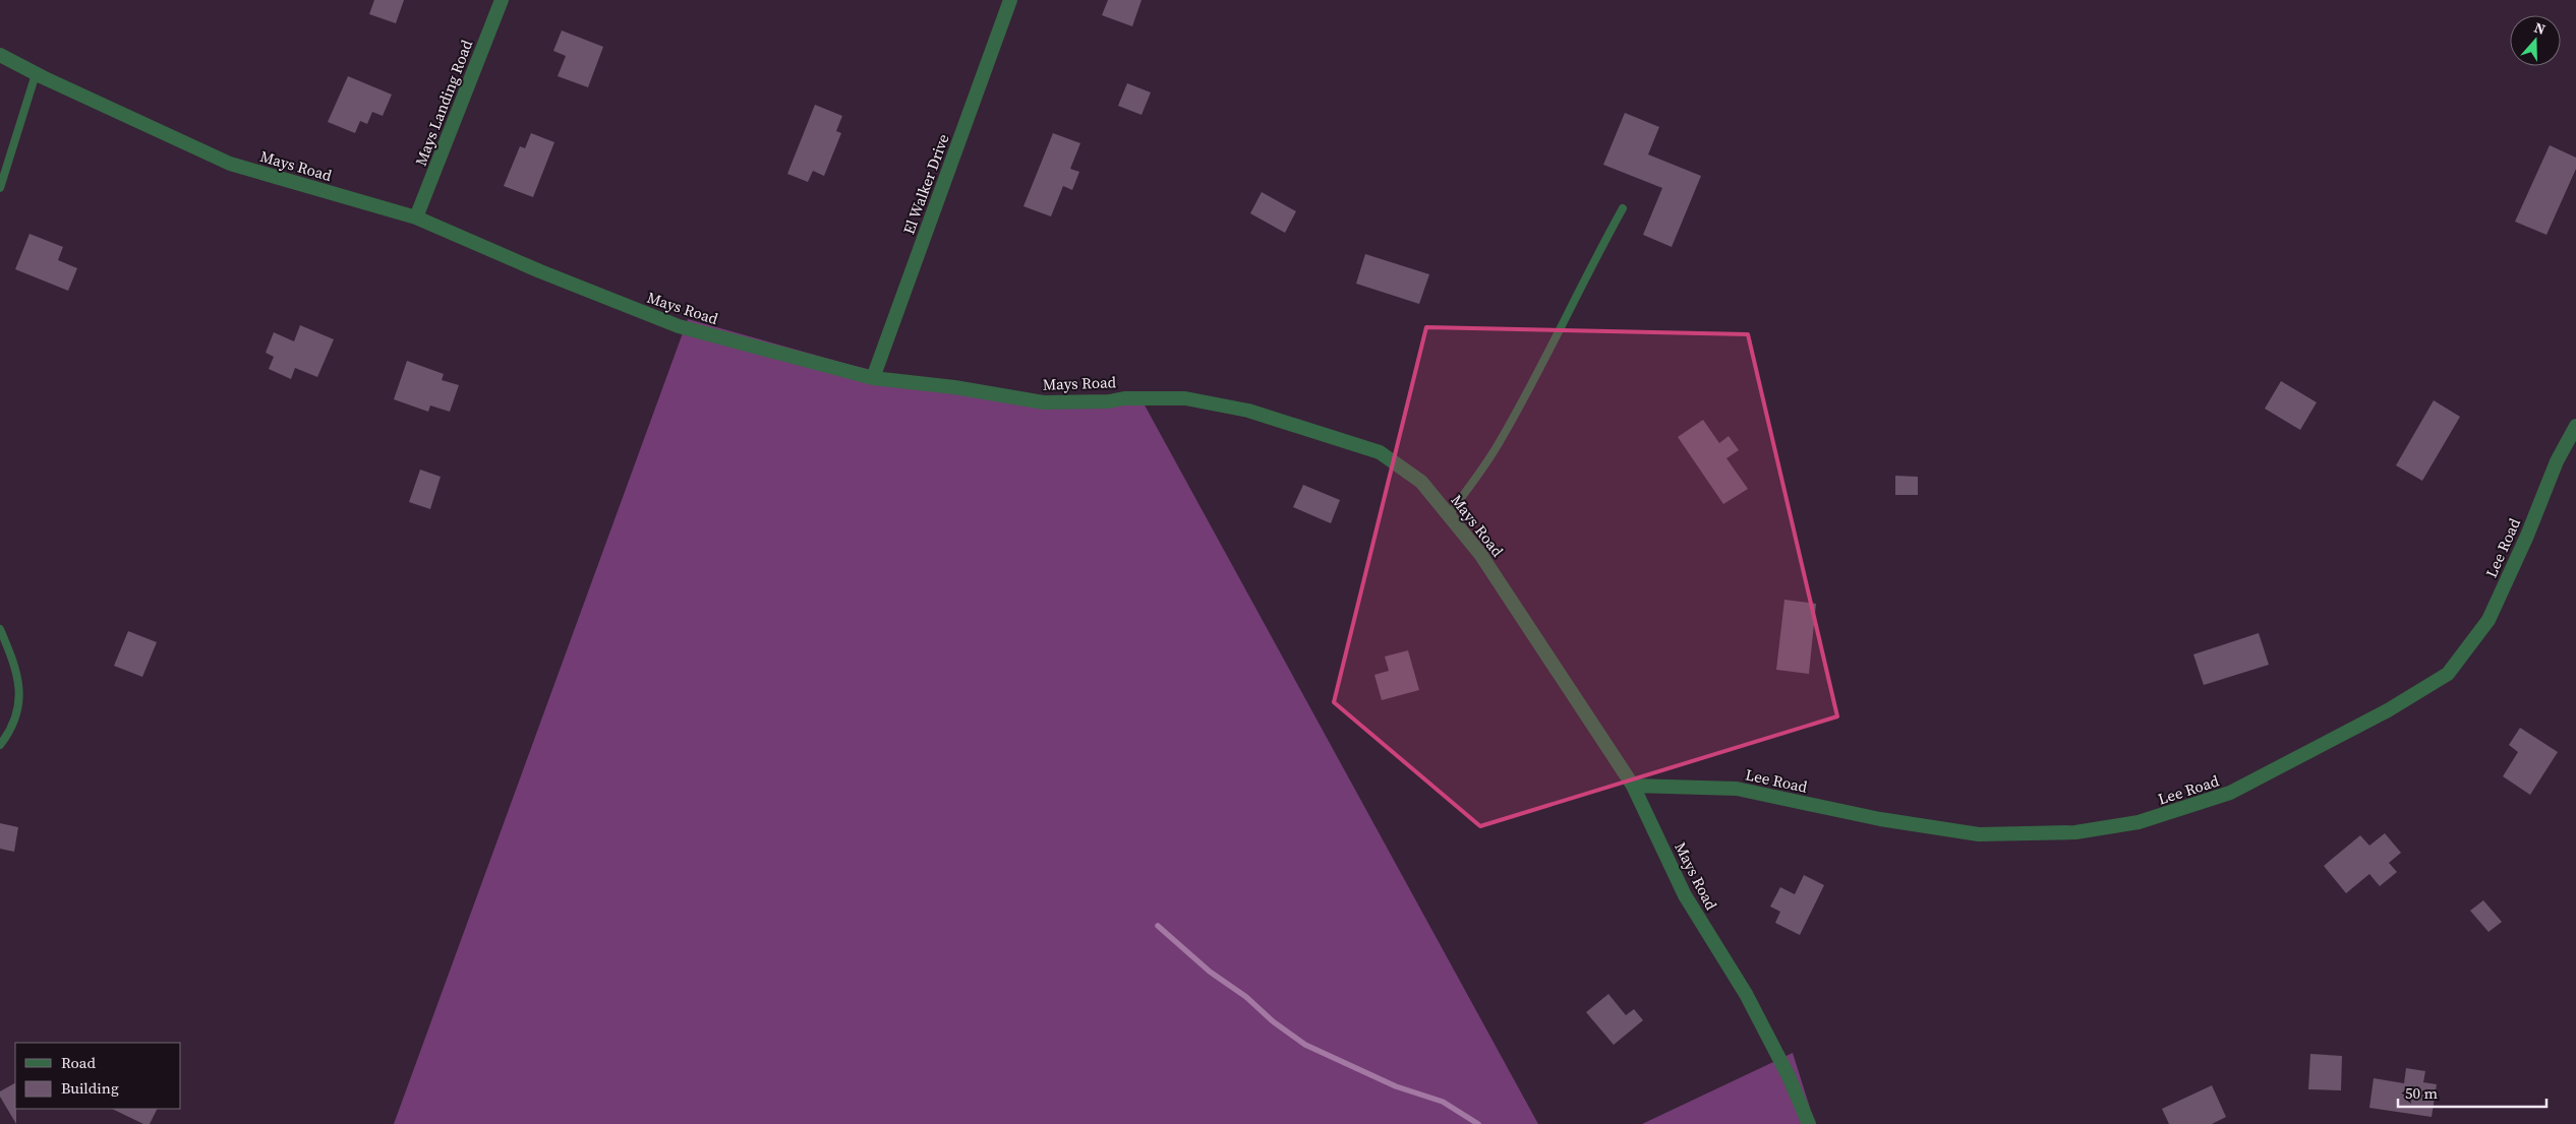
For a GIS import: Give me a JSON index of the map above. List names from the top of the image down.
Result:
{
  "streets": {
    "street": [
      "Mays Landing Road",
      "Mays Road",
      "El Walker Drive",
      "Lee Road"
    ]
  },
  "crossings": [
    ["Mays Landing Road", "Mays Road"],
    ["Mays Road", "El Walker Drive"],
    ["Mays Road", "Lee Road"]
  ],
  "legend": ["Road", "Building"],
  "scale_bar": "50 m",
  "north": "top"
}
